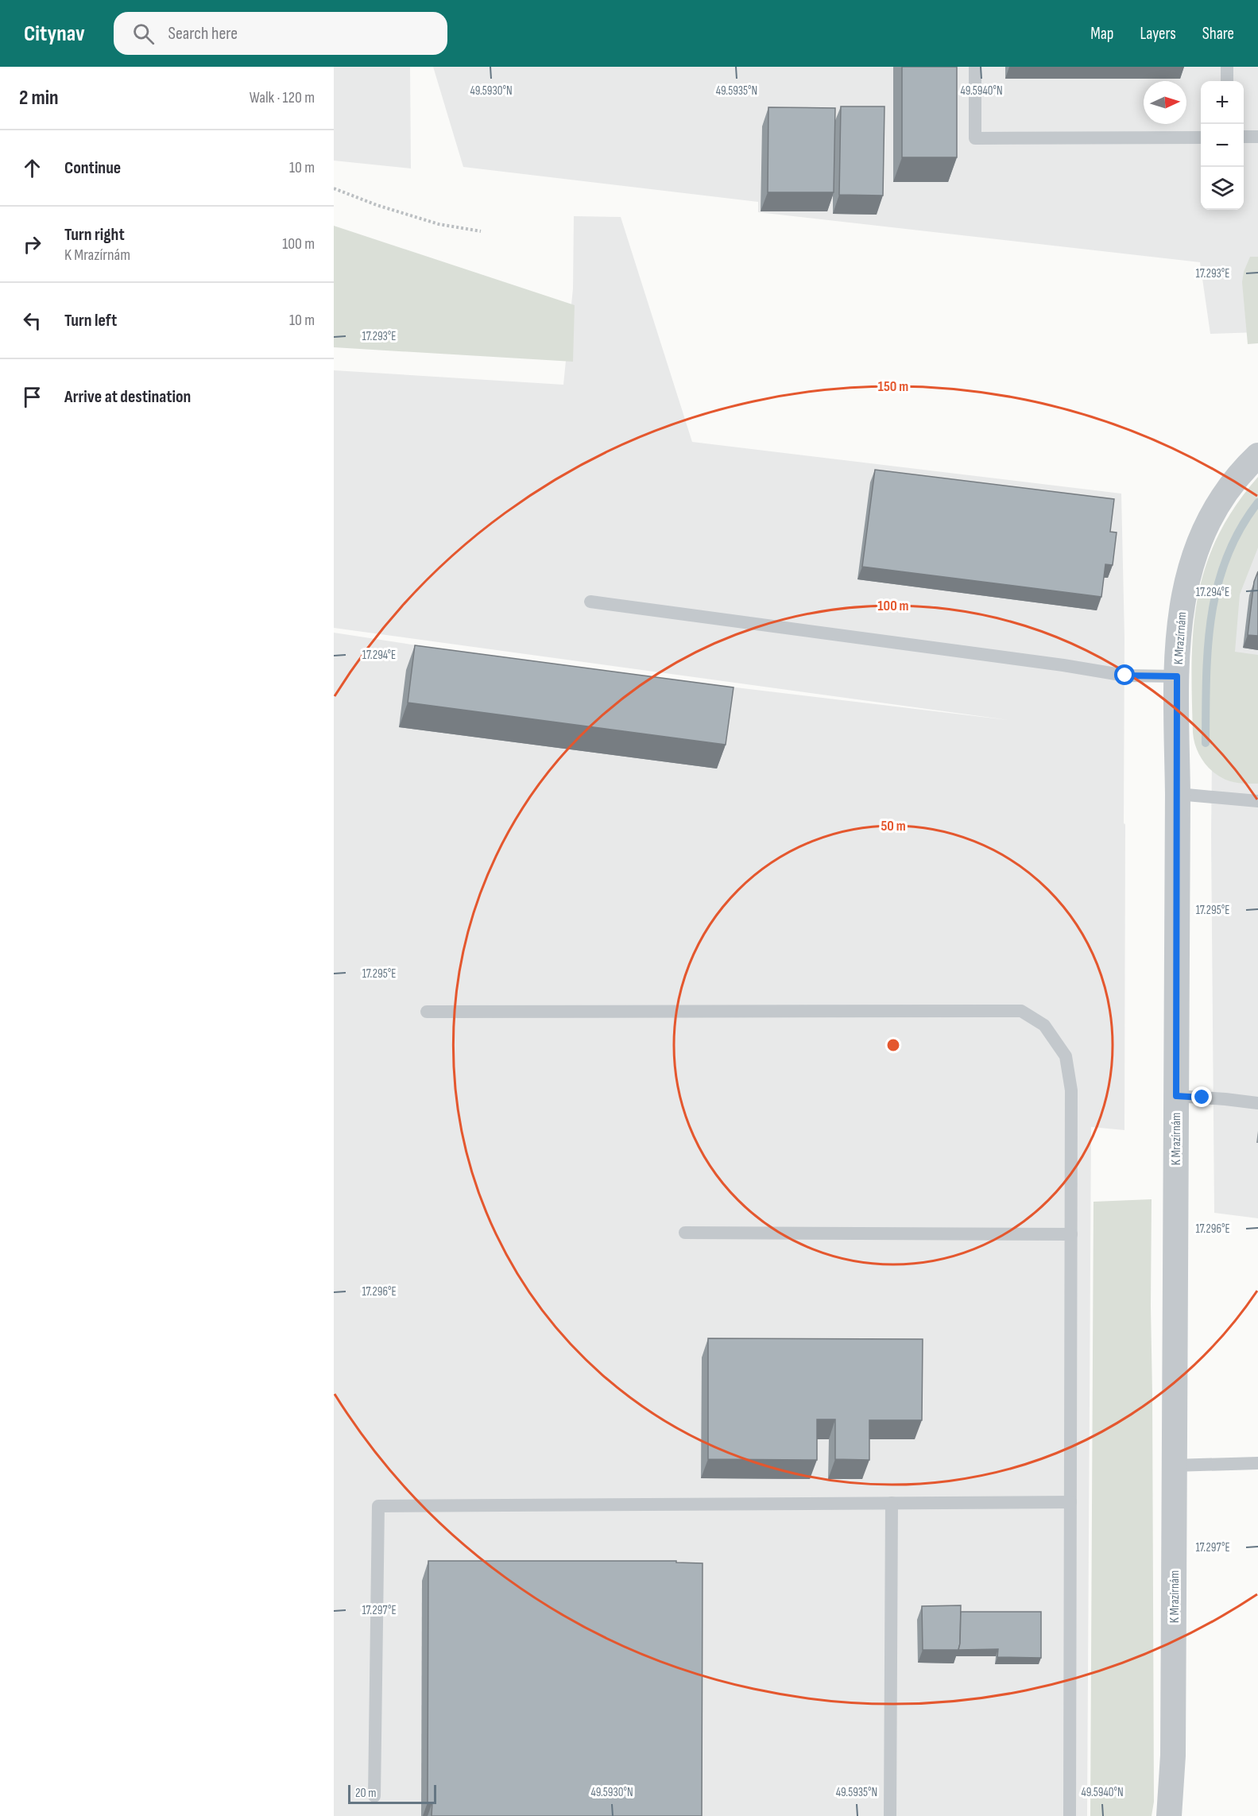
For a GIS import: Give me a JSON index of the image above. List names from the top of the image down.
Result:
{
  "streets": {
    "street": ["K Mrazírnám"]
  },
  "scale_bar": "20 m",
  "north": "right",
  "page": {
    "header": "Citynav",
    "search": "Search here",
    "nav": ["Map", "Layers", "Share"],
    "heading": ["2 min", "Walk · 120 m"],
    "map_buttons": ["+", "−"],
    "list": [
      ["Continue", "10 m"],
      ["Turn right", "K Mrazírnám", "100 m"],
      ["Turn left", "10 m"],
      "Arrive at destination"
    ],
    "scale": "20 m"
  },
  "coordinates": [
    "49.5930°N",
    "49.5935°N",
    "49.5940°N",
    "17.293°E",
    "17.294°E",
    "17.295°E",
    "17.296°E",
    "17.297°E"
  ],
  "rings": ["150 m", "100 m", "50 m"]
}
